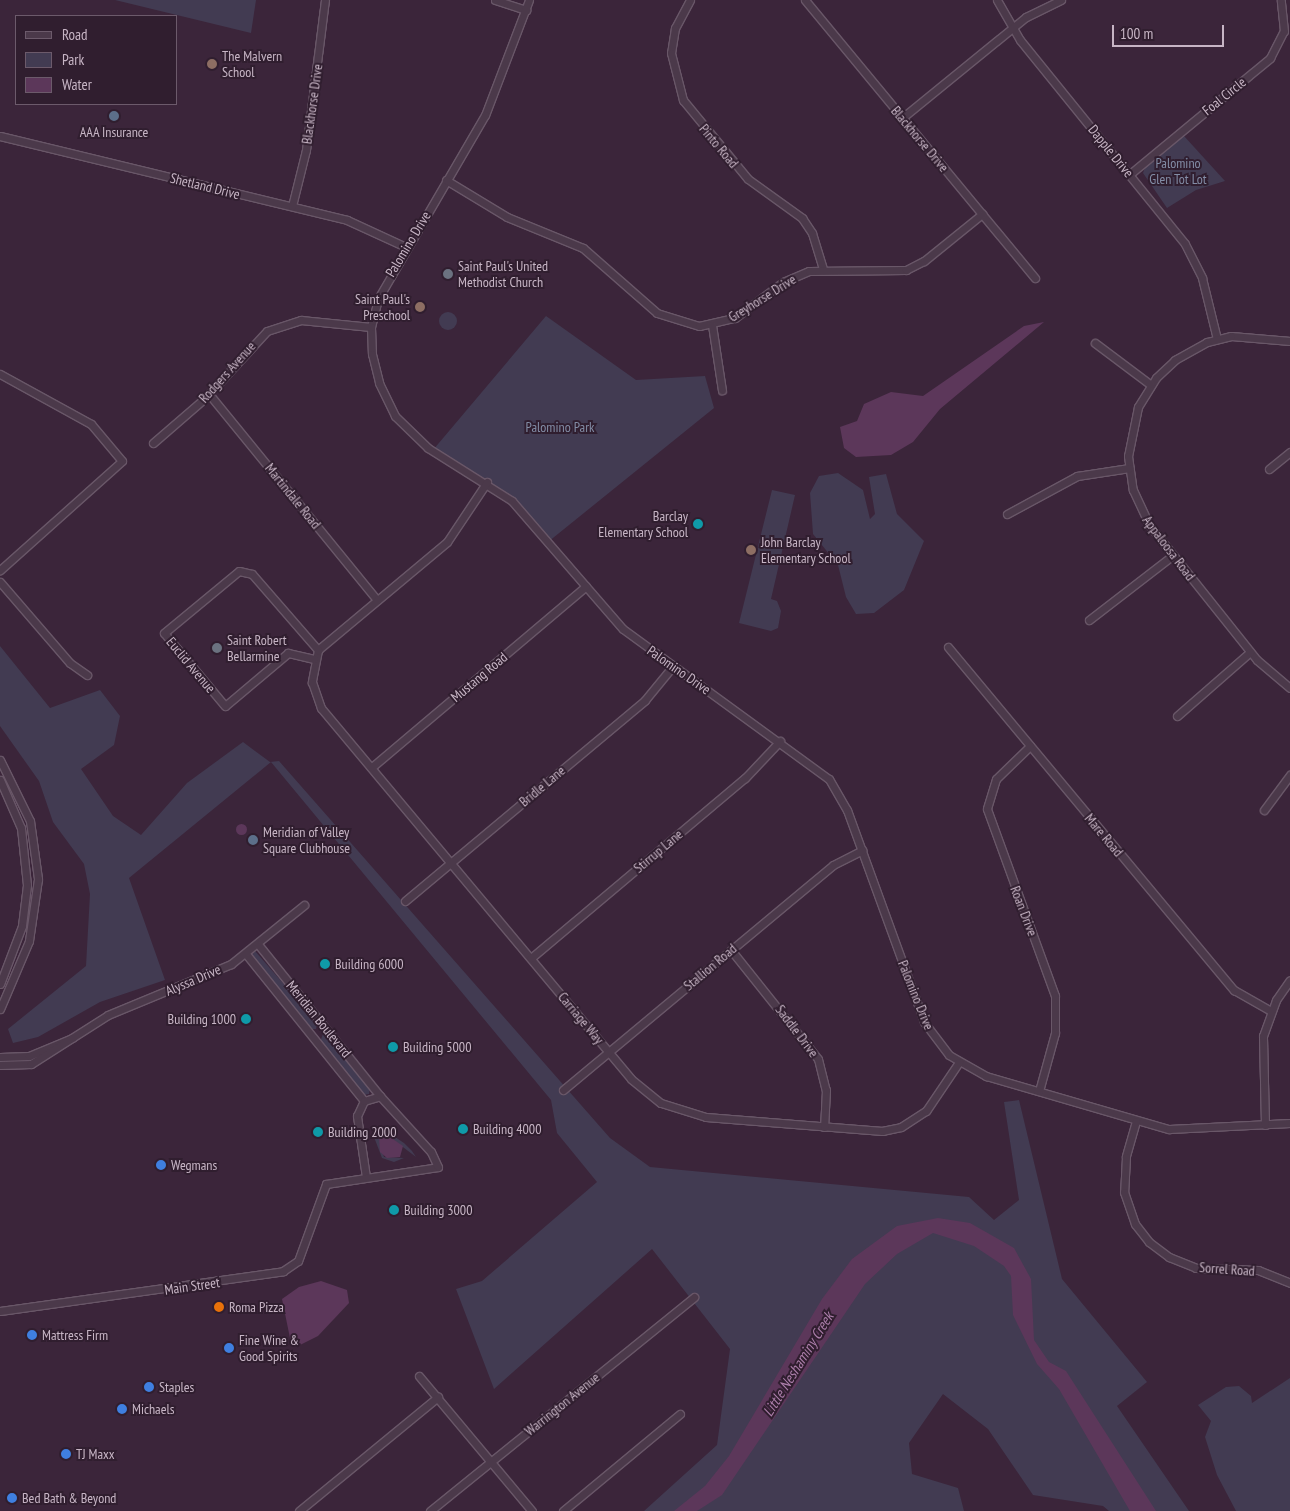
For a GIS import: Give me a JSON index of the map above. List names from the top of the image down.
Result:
{
  "streets": {
    "street": [
      "Foal Circle",
      "Blackhorse Drive",
      "Pinto Road",
      "Dapple Drive",
      "Shetland Drive",
      "Palomino Drive",
      "Greyhorse Drive",
      "Rodgers Avenue",
      "Martindale Road",
      "Appaloosa Road",
      "Euclid Avenue",
      "Mustang Road",
      "Bridle Lane",
      "Mare Road",
      "Stirrup Lane",
      "Roan Drive",
      "Stallion Road",
      "Alyssa Drive",
      "Carriage Way",
      "Meridian Boulevard",
      "Saddle Drive",
      "Sorrel Road",
      "Main Street",
      "Warrington Avenue"
    ]
  },
  "crossings": [
    ["Foal Circle", "Dapple Drive"],
    ["Blackhorse Drive", "Shetland Drive"],
    ["Blackhorse Drive", "Greyhorse Drive"],
    ["Pinto Road", "Greyhorse Drive"],
    ["Dapple Drive", "Appaloosa Road"],
    ["Shetland Drive", "Palomino Drive"],
    ["Palomino Drive", "Greyhorse Drive"],
    ["Palomino Drive", "Rodgers Avenue"],
    ["Palomino Drive", "Mustang Road"],
    ["Palomino Drive", "Bridle Lane"],
    ["Palomino Drive", "Stirrup Lane"],
    ["Palomino Drive", "Roan Drive"],
    ["Palomino Drive", "Stallion Road"],
    ["Palomino Drive", "Carriage Way"],
    ["Palomino Drive", "Sorrel Road"],
    ["Rodgers Avenue", "Martindale Road"],
    ["Euclid Avenue", "Carriage Way"],
    ["Mustang Road", "Carriage Way"],
    ["Bridle Lane", "Carriage Way"],
    ["Mare Road", "Roan Drive"],
    ["Stirrup Lane", "Carriage Way"],
    ["Stallion Road", "Carriage Way"],
    ["Stallion Road", "Saddle Drive"],
    ["Alyssa Drive", "Meridian Boulevard"],
    ["Carriage Way", "Saddle Drive"],
    ["Meridian Boulevard", "Main Street"]
  ],
  "water": ["Little Neshaminy Creek"],
  "parks": ["Palomino Glen Tot Lot", "Palomino Park"],
  "places": [
    "The Malvern School",
    "AAA Insurance",
    "Saint Paul's United Methodist Church",
    "Saint Paul's Preschool",
    "Barclay Elementary School",
    "John Barclay Elementary School",
    "Saint Robert Bellarmine",
    "Meridian of Valley Square Clubhouse",
    "Building 6000",
    "Building 1000",
    "Building 5000",
    "Building 4000",
    "Building 2000",
    "Wegmans",
    "Building 3000",
    "Roma Pizza",
    "Mattress Firm",
    "Fine Wine & Good Spirits",
    "Staples",
    "Michaels",
    "TJ Maxx",
    "Bed Bath & Beyond"
  ],
  "legend": ["Road", "Park", "Water"],
  "scale_bar": "100 m"
}
